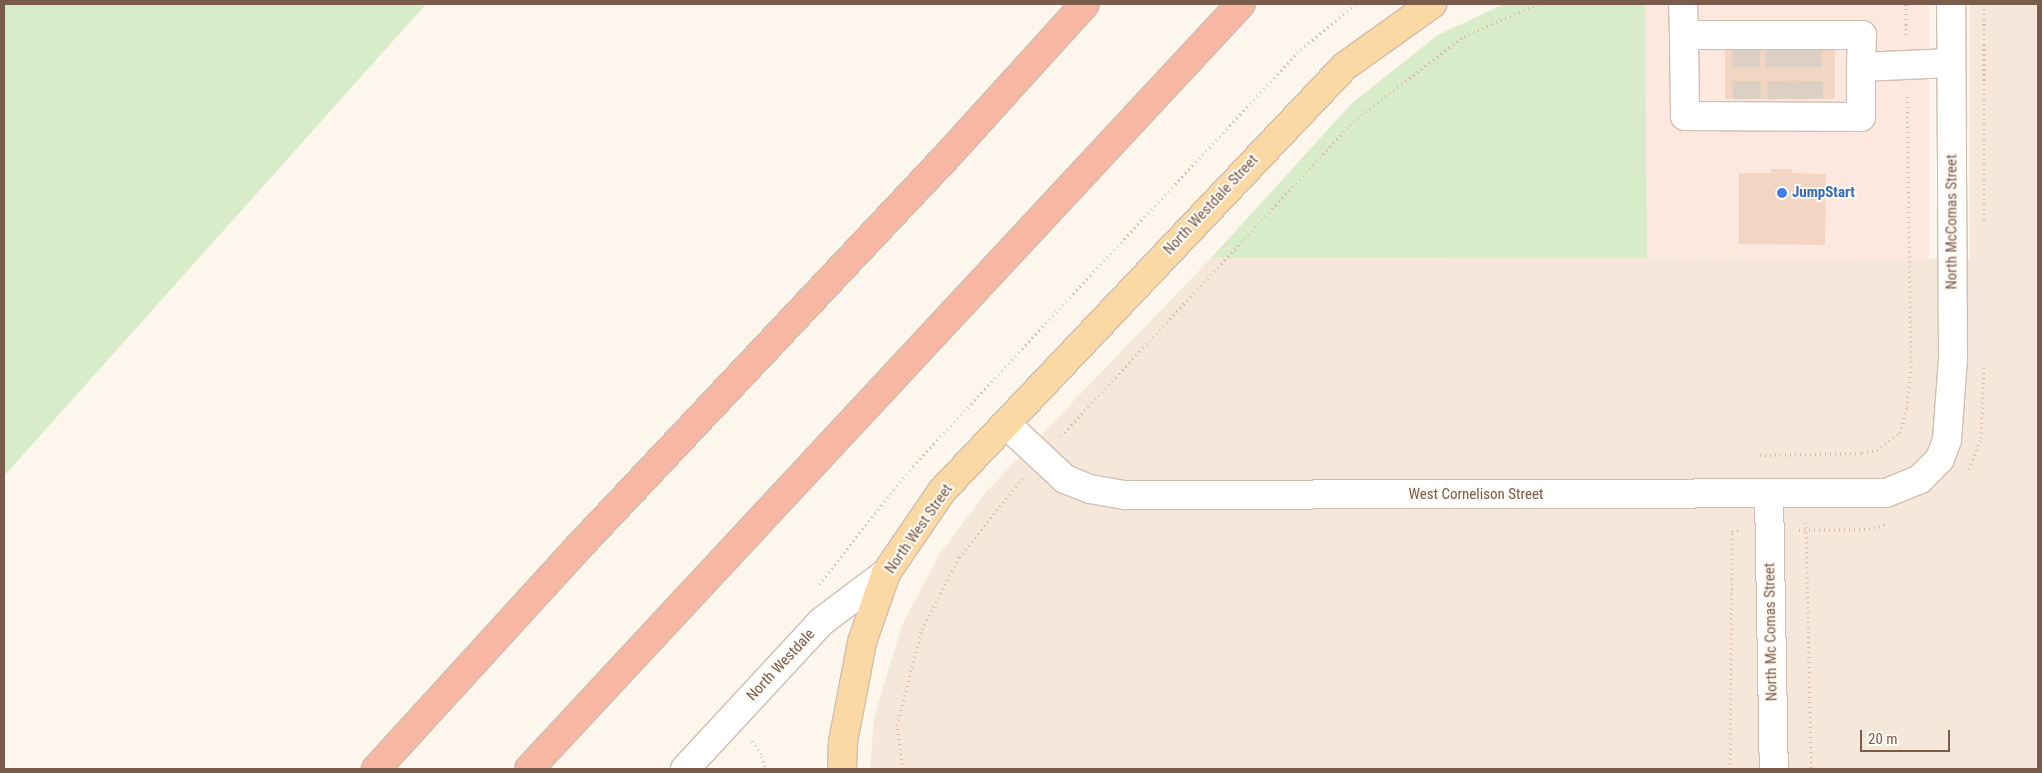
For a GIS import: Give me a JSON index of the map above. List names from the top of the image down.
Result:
{
  "streets": {
    "main road": ["North Westdale Street", "North West Street"],
    "street": [
      "North McComas Street",
      "West Cornelison Street",
      "North Mc Comas Street",
      "North Westdale"
    ]
  },
  "crossings": [
    ["North Westdale Street", "West Cornelison Street"],
    ["North Westdale Street", "North West Street"],
    ["North McComas Street", "West Cornelison Street"],
    ["West Cornelison Street", "North West Street"],
    ["West Cornelison Street", "North Mc Comas Street"],
    ["North West Street", "North Westdale"]
  ],
  "places": ["JumpStart"],
  "scale_bar": "20 m"
}
